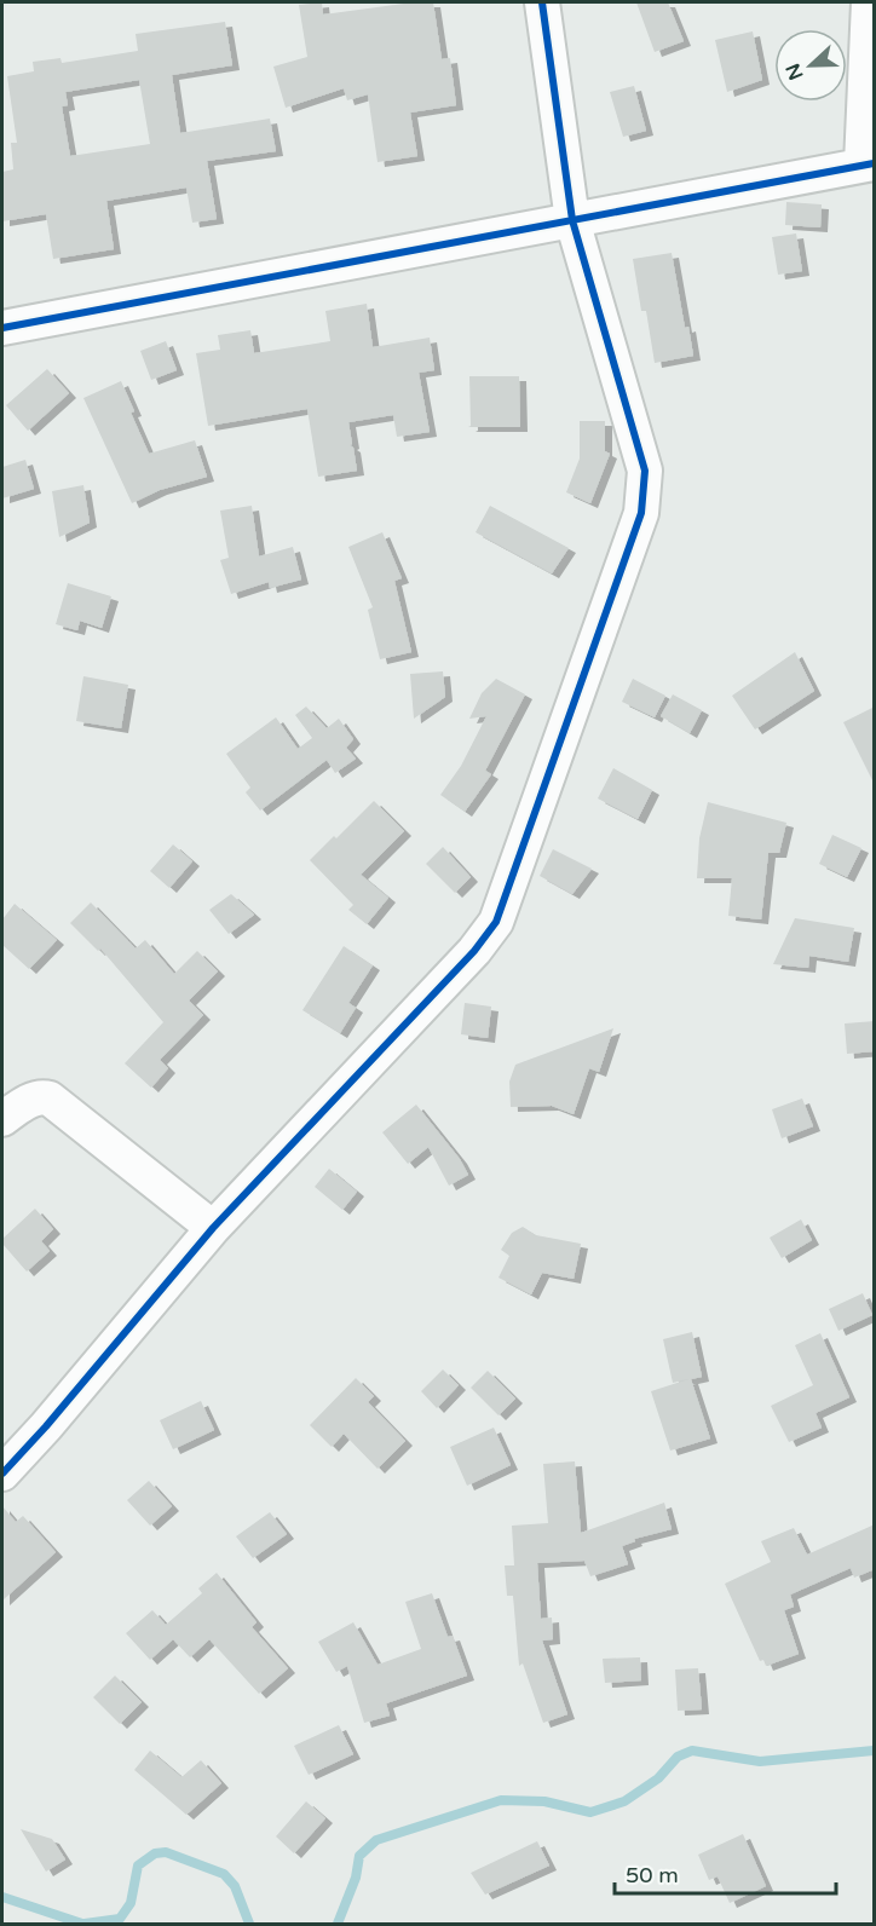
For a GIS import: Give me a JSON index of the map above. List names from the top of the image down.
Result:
{
  "scale_bar": "50 m",
  "north": "left"
}
